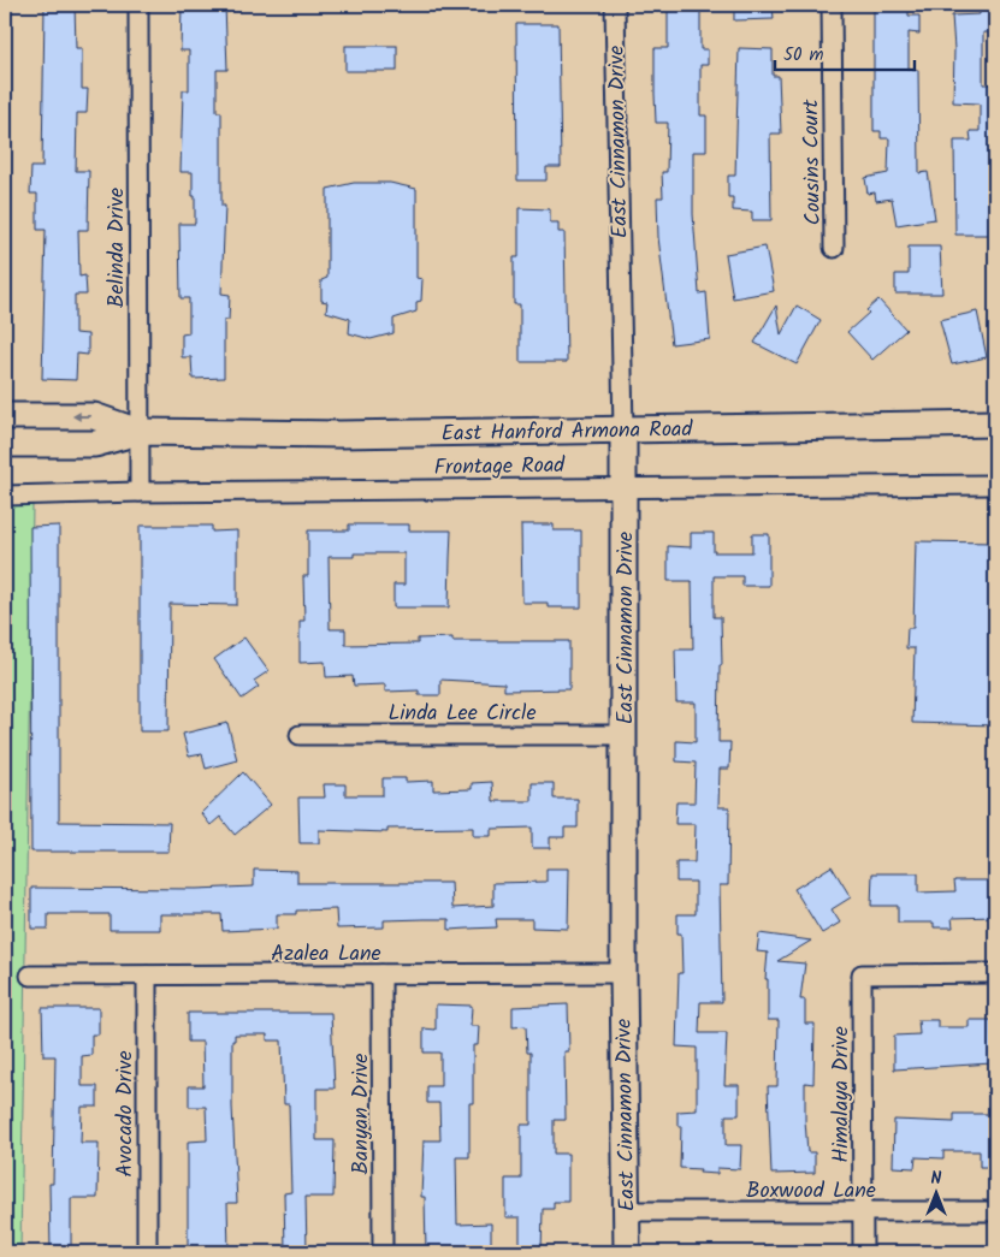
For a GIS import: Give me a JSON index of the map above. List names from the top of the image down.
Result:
{
  "streets": {
    "main road": ["East Cinnamon Drive", "East Hanford Armona Road"],
    "street": [
      "Cousins Court",
      "Belinda Drive",
      "Frontage Road",
      "Linda Lee Circle",
      "Azalea Lane",
      "Himalaya Drive",
      "Avocado Drive",
      "Banyan Drive",
      "Boxwood Lane"
    ]
  },
  "crossings": [
    ["East Cinnamon Drive", "East Hanford Armona Road"],
    ["East Cinnamon Drive", "Frontage Road"],
    ["East Cinnamon Drive", "Linda Lee Circle"],
    ["East Cinnamon Drive", "Azalea Lane"],
    ["East Cinnamon Drive", "Boxwood Lane"],
    ["Belinda Drive", "East Hanford Armona Road"],
    ["Belinda Drive", "Frontage Road"],
    ["Azalea Lane", "Avocado Drive"],
    ["Azalea Lane", "Banyan Drive"],
    ["Himalaya Drive", "Boxwood Lane"]
  ],
  "scale_bar": "50 m",
  "north": "top"
}
